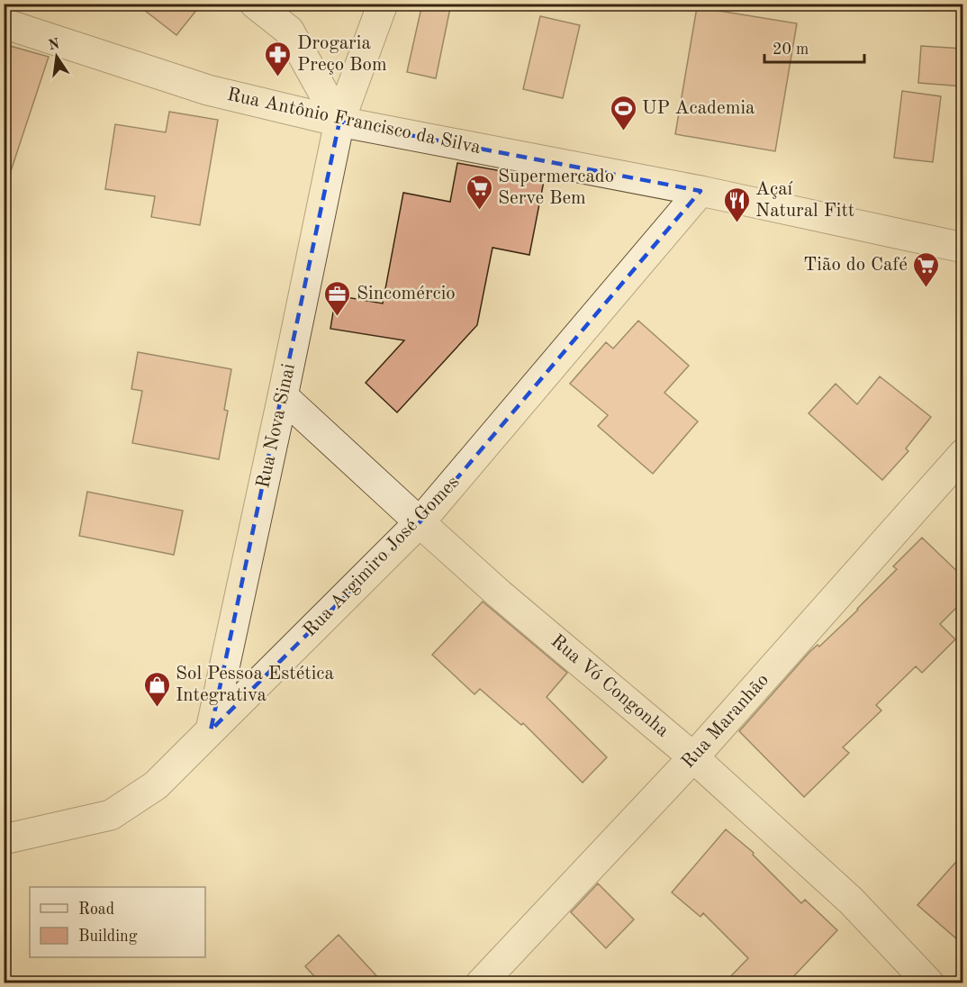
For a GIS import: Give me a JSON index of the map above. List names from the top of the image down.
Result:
{
  "streets": {
    "street": [
      "Rua Antônio Francisco da Silva",
      "Rua Nova Sinai",
      "Rua Argimiro José Gomes",
      "Rua Vó Congonha",
      "Rua Maranhão"
    ]
  },
  "crossings": [
    ["Rua Antônio Francisco da Silva", "Rua Nova Sinai"],
    ["Rua Antônio Francisco da Silva", "Rua Argimiro José Gomes"],
    ["Rua Nova Sinai", "Rua Argimiro José Gomes"],
    ["Rua Nova Sinai", "Rua Vó Congonha"],
    ["Rua Argimiro José Gomes", "Rua Vó Congonha"],
    ["Rua Vó Congonha", "Rua Maranhão"]
  ],
  "places": {
    "pharmacy": ["Drogaria Preço Bom"],
    "sports": ["UP Academia"],
    "supermarket": ["Supermercado Serve Bem", "Tião do Café"],
    "restaurant": ["Açaí Natural Fitt"],
    "office": ["Sincomércio"],
    "shop": ["Sol Pessoa Estética Integrativa"]
  },
  "legend": ["Road", "Building"],
  "scale_bar": "20 m",
  "north": "top"
}
